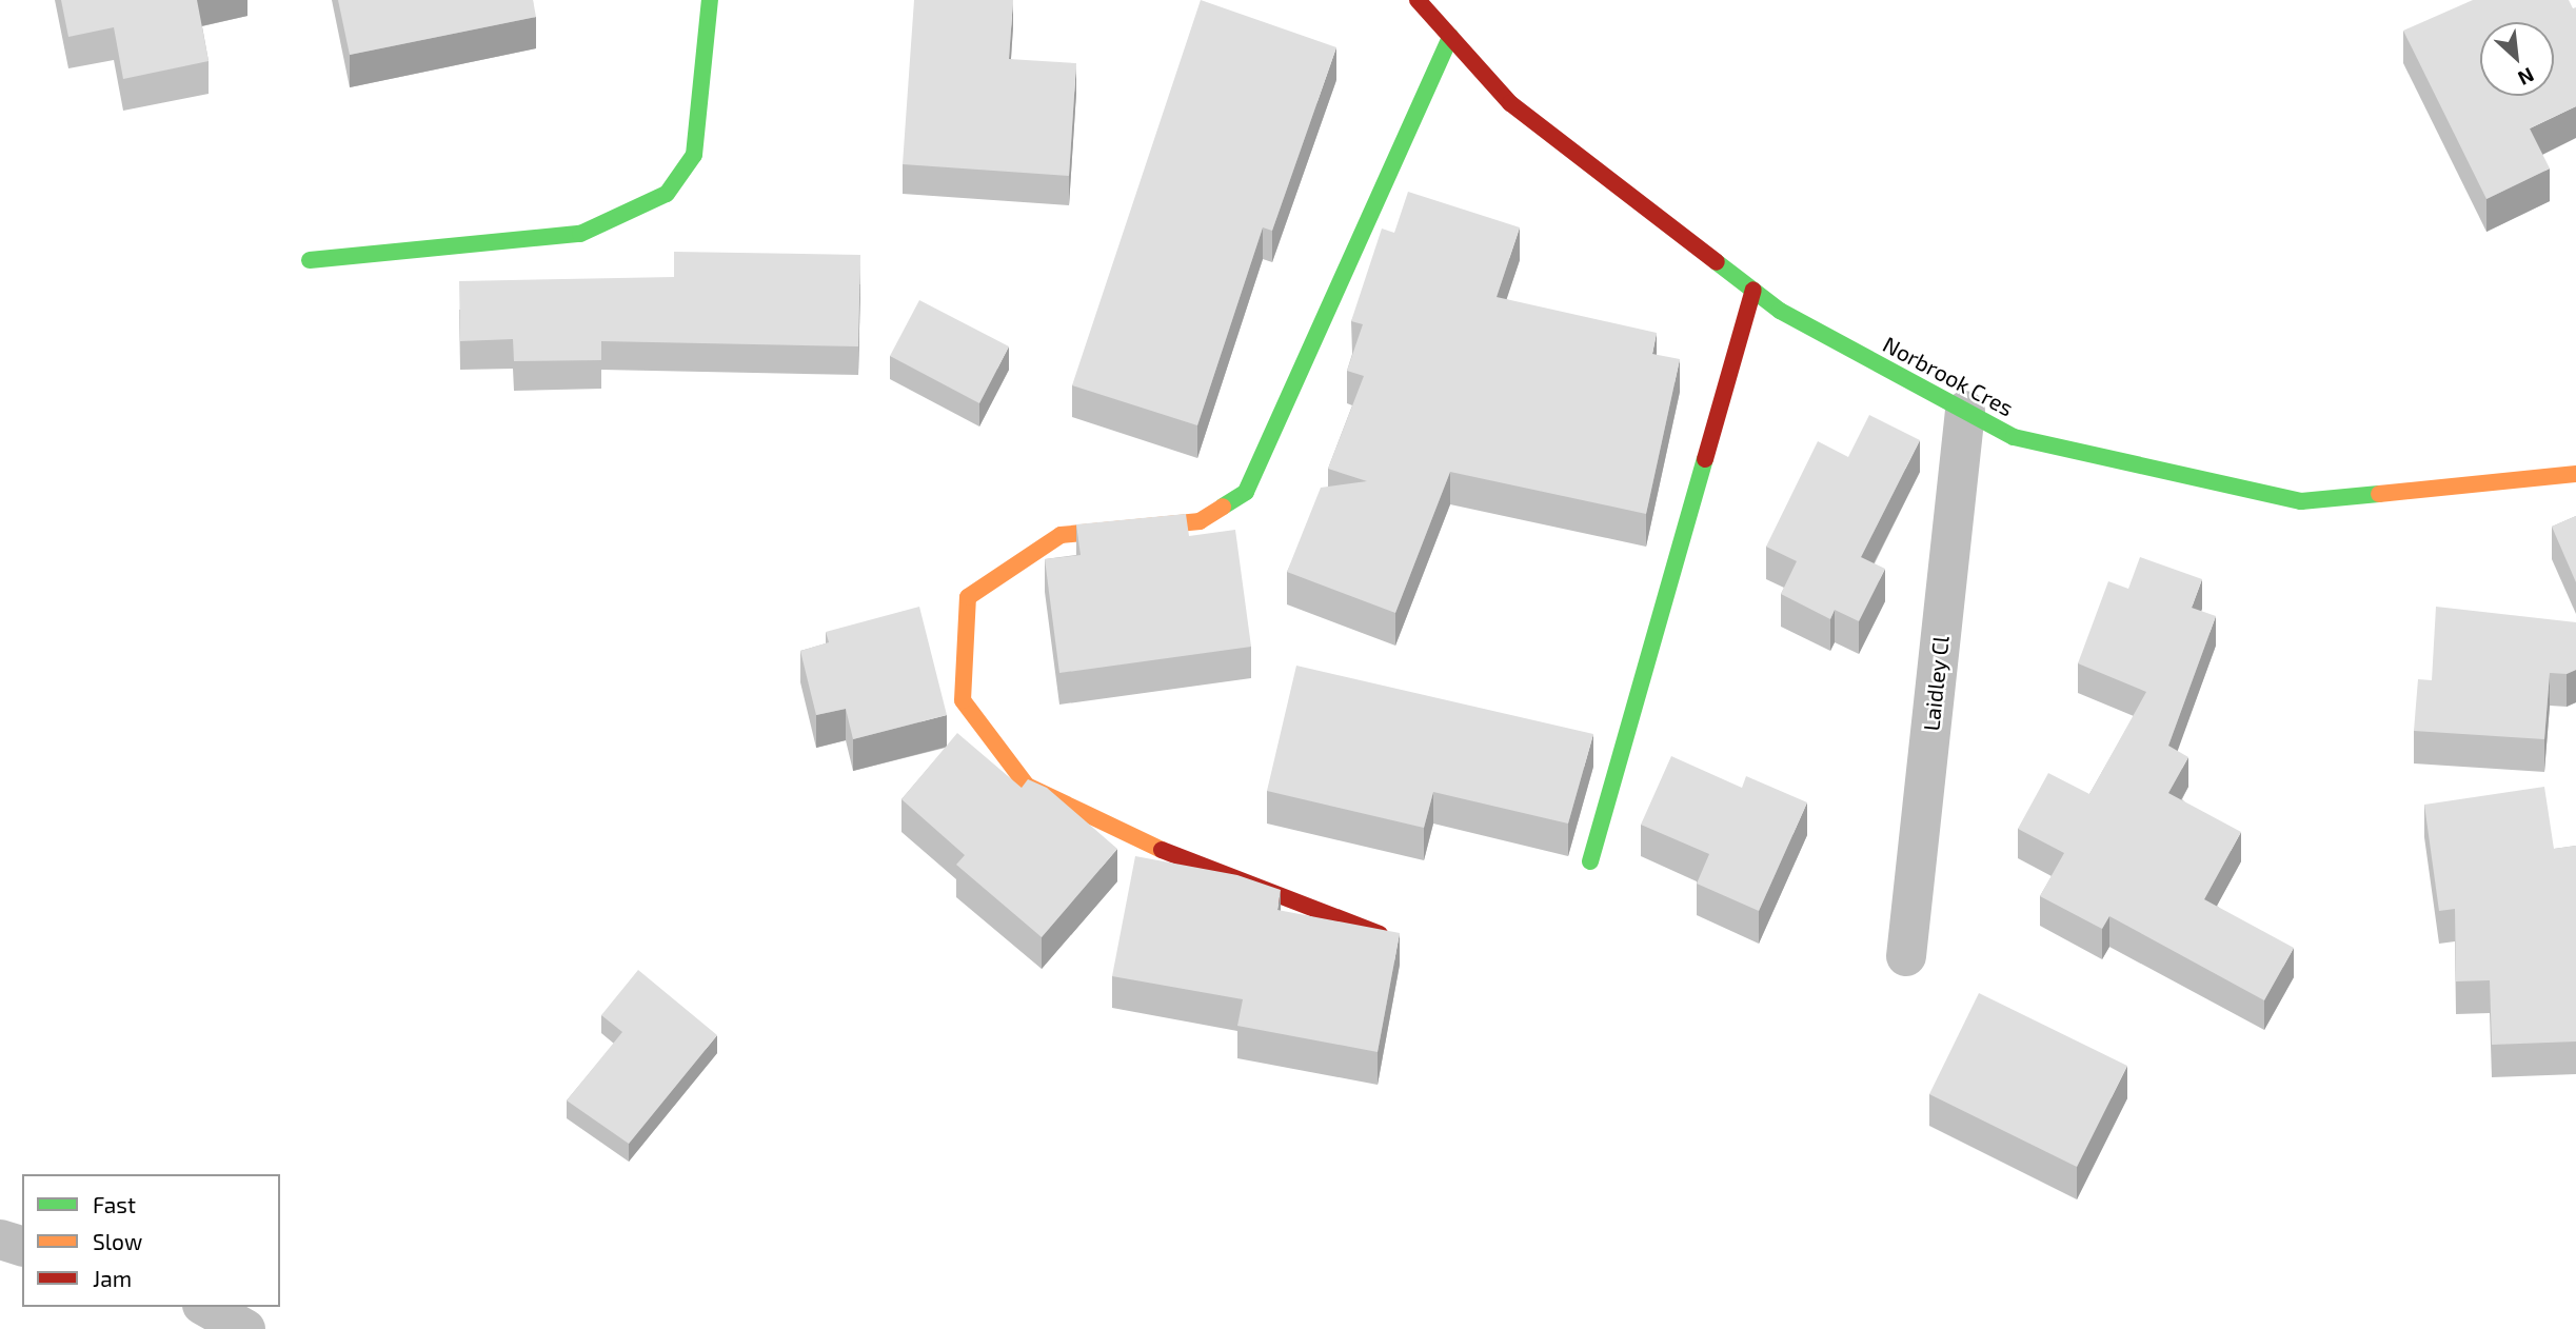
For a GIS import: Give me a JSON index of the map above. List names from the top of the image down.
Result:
{
  "streets": {
    "street": ["Norbrook Cres", "Laidley Cl"]
  },
  "crossings": [
    ["Norbrook Cres", "Laidley Cl"]
  ],
  "legend": ["Fast", "Slow", "Jam"],
  "north": "bottom right"
}
